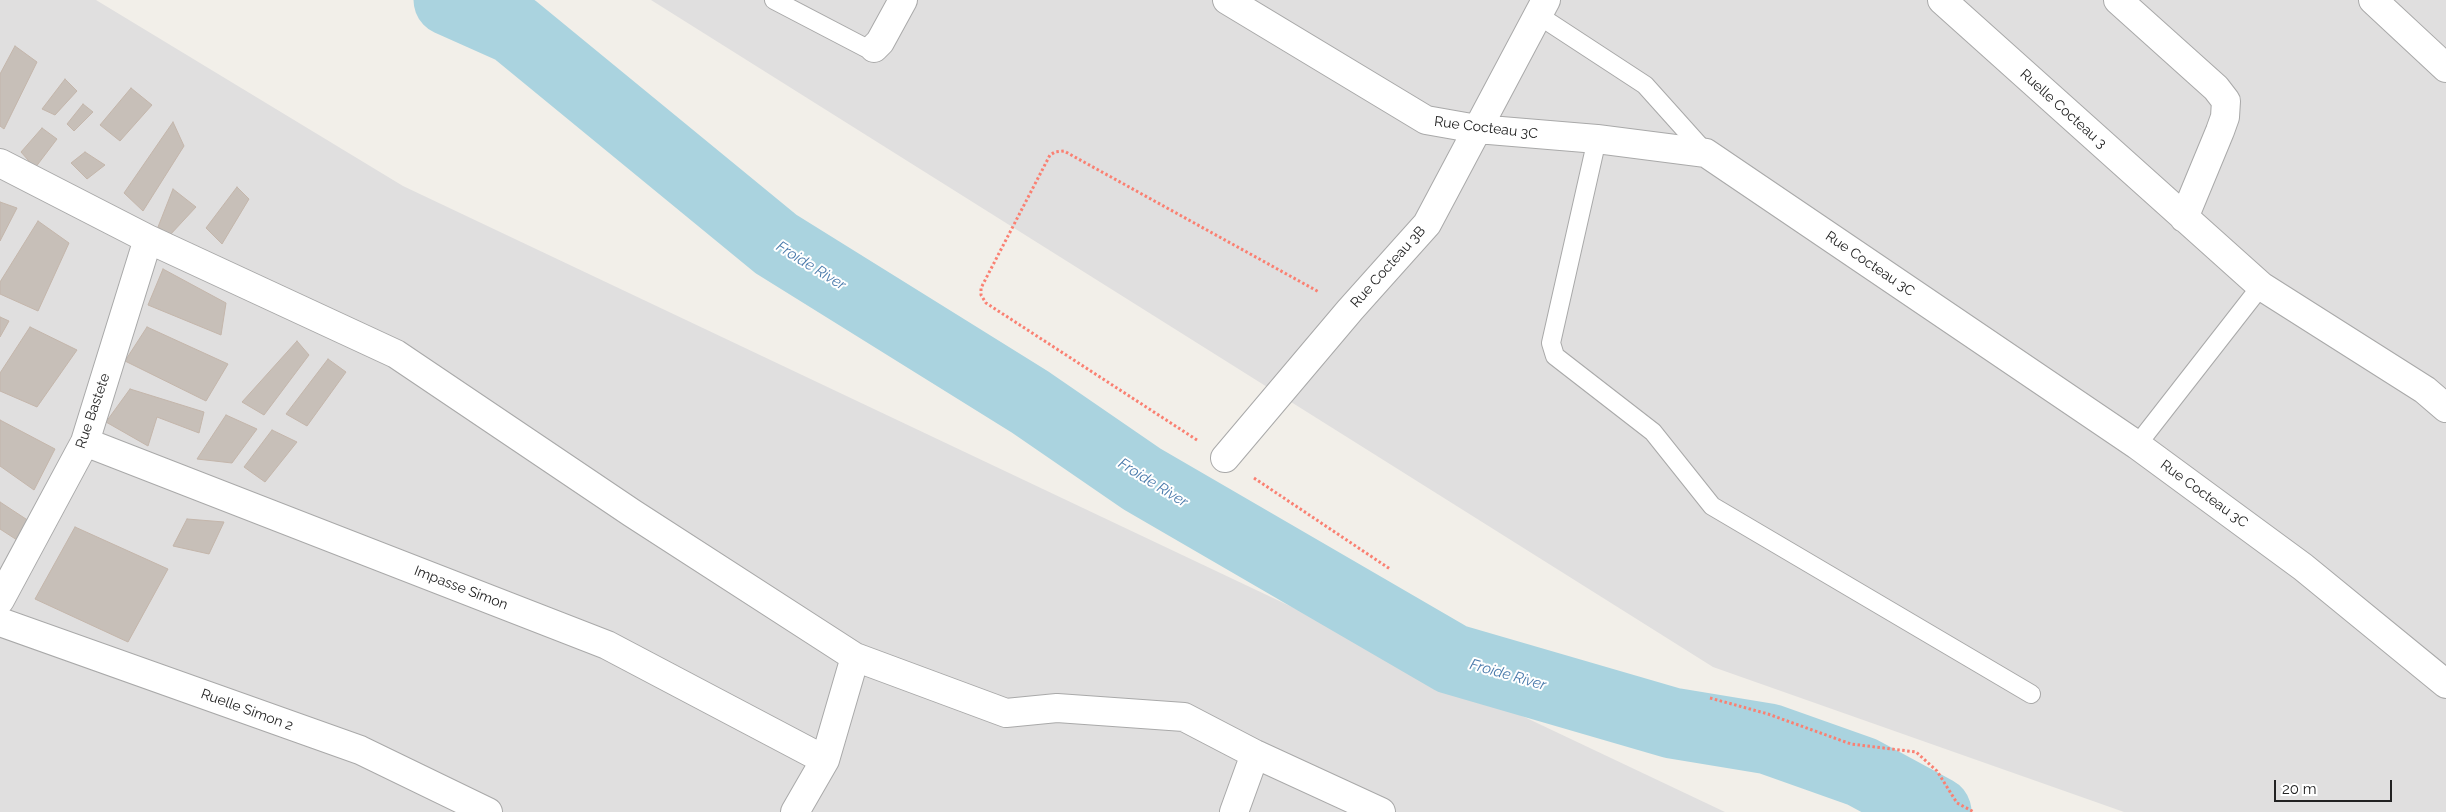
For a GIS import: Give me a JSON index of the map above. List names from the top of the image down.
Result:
{
  "streets": {
    "street": [
      "Ruelle Cocteau 3",
      "Rue Cocteau 3C",
      "Rue Cocteau 3B",
      "Rue Bastete",
      "Impasse Simon",
      "Ruelle Simon 2"
    ]
  },
  "crossings": [
    ["Rue Cocteau 3C", "Rue Cocteau 3B"],
    ["Rue Bastete", "Impasse Simon"]
  ],
  "water": ["Froide River"],
  "scale_bar": "20 m"
}
